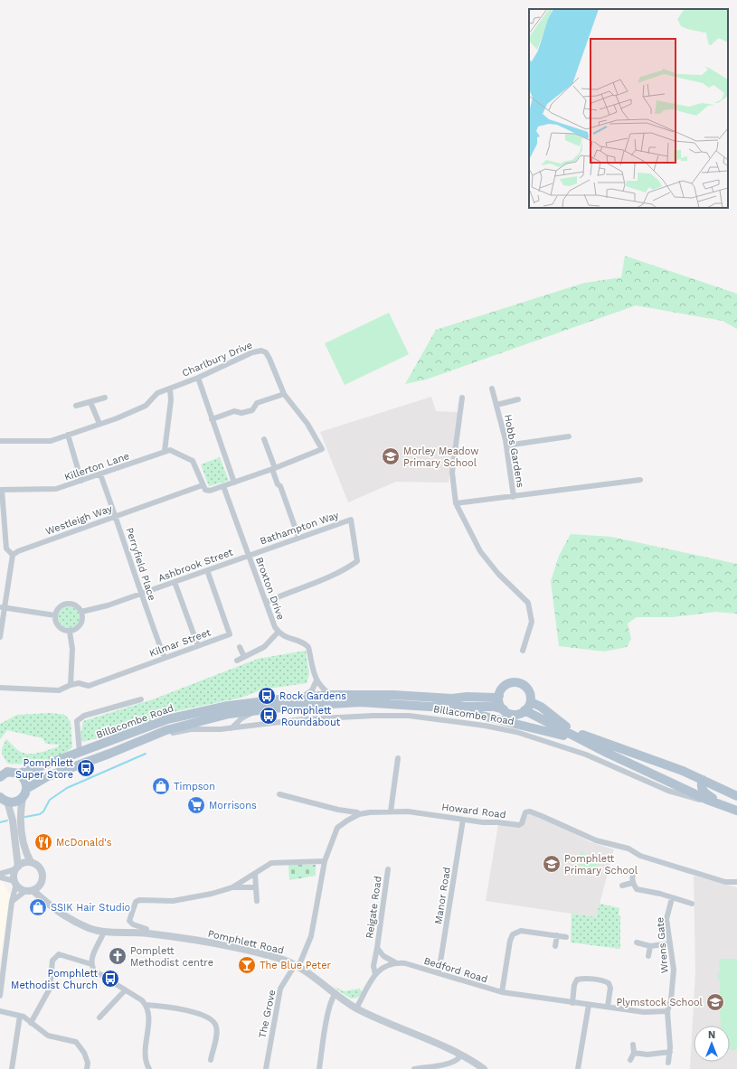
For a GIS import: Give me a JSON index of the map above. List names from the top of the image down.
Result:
{
  "streets": {
    "main road": ["Billacombe Road"],
    "street": [
      "Charlbury Drive",
      "Hobbs Gardens",
      "Killerton Lane",
      "Westleigh Way",
      "Bathampton Way",
      "Perryfield Place",
      "Ashbrook Street",
      "Broxton Drive",
      "Kilmar Street",
      "Howard Road",
      "Manor Road",
      "Reigate Road",
      "Pomphlett Road",
      "Wrens Gate",
      "Bedford Road",
      "The Grove"
    ]
  },
  "crossings": [
    ["Killerton Lane", "Perryfield Place"],
    ["Westleigh Way", "Perryfield Place"],
    ["Bathampton Way", "Ashbrook Street"],
    ["Bathampton Way", "Broxton Drive"],
    ["Perryfield Place", "Ashbrook Street"],
    ["Perryfield Place", "Kilmar Street"],
    ["Ashbrook Street", "Broxton Drive"],
    ["Ashbrook Street", "Kilmar Street"],
    ["Broxton Drive", "Billacombe Road"],
    ["Howard Road", "Manor Road"],
    ["Howard Road", "Pomphlett Road"],
    ["Howard Road", "The Grove"],
    ["Manor Road", "Bedford Road"],
    ["Reigate Road", "Bedford Road"],
    ["Pomphlett Road", "The Grove"],
    ["Wrens Gate", "Bedford Road"]
  ],
  "places": {
    "school or university": ["Morley Meadow Primary School", "Pomphlett Primary School", "Plymstock School"],
    "bus stop": [
      "Rock Gardens",
      "Pomphlett Roundabout",
      "Pomphlett Super Store",
      "Pomphlett Methodist Church"
    ],
    "shop": ["Timpson", "SSIK Hair Studio"],
    "supermarket": ["Morrisons"],
    "restaurant": ["McDonald's"],
    "church": ["Pomplett Methodist centre"],
    "bar": ["The Blue Peter"]
  },
  "north": "top"
}
